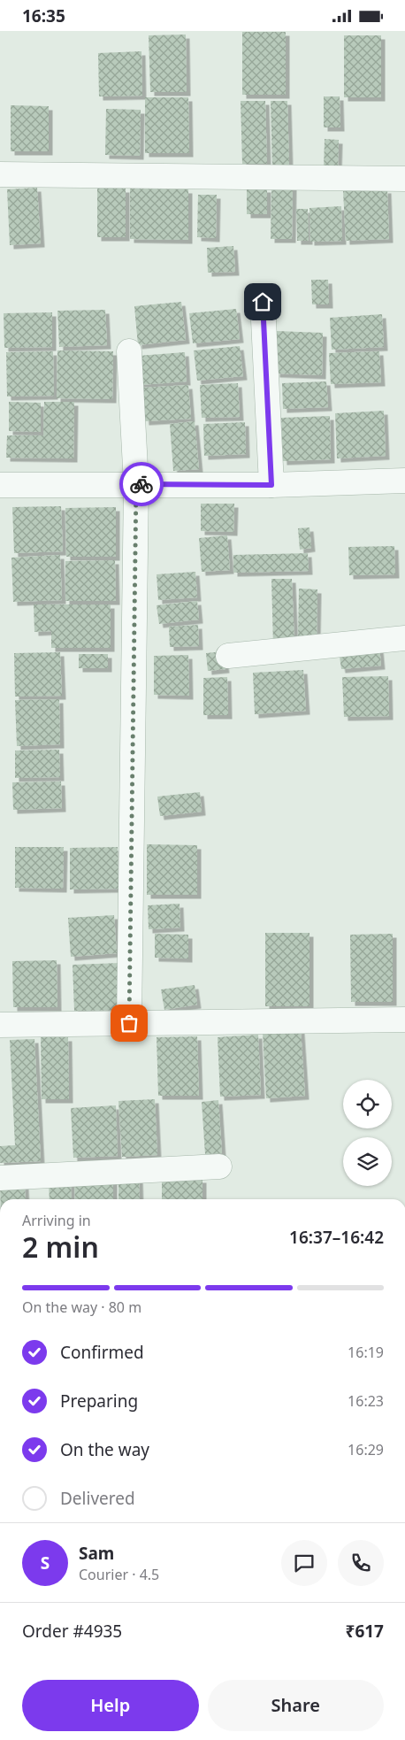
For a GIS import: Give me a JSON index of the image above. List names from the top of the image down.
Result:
{
  "page": {
    "status": "16:35",
    "heading": ["2 min", "Arriving in", "16:37–16:42"],
    "panel": [
      "Sam",
      "Courier · 4.5",
      "Order #4935",
      "₹617"
    ],
    "bar": "On the way · 80 m",
    "list": [
      ["Confirmed", "16:19"],
      ["Preparing", "16:23"],
      ["On the way", "16:29"],
      "Delivered"
    ],
    "round": "S",
    "buttons": ["Help", "Share"]
  }
}
